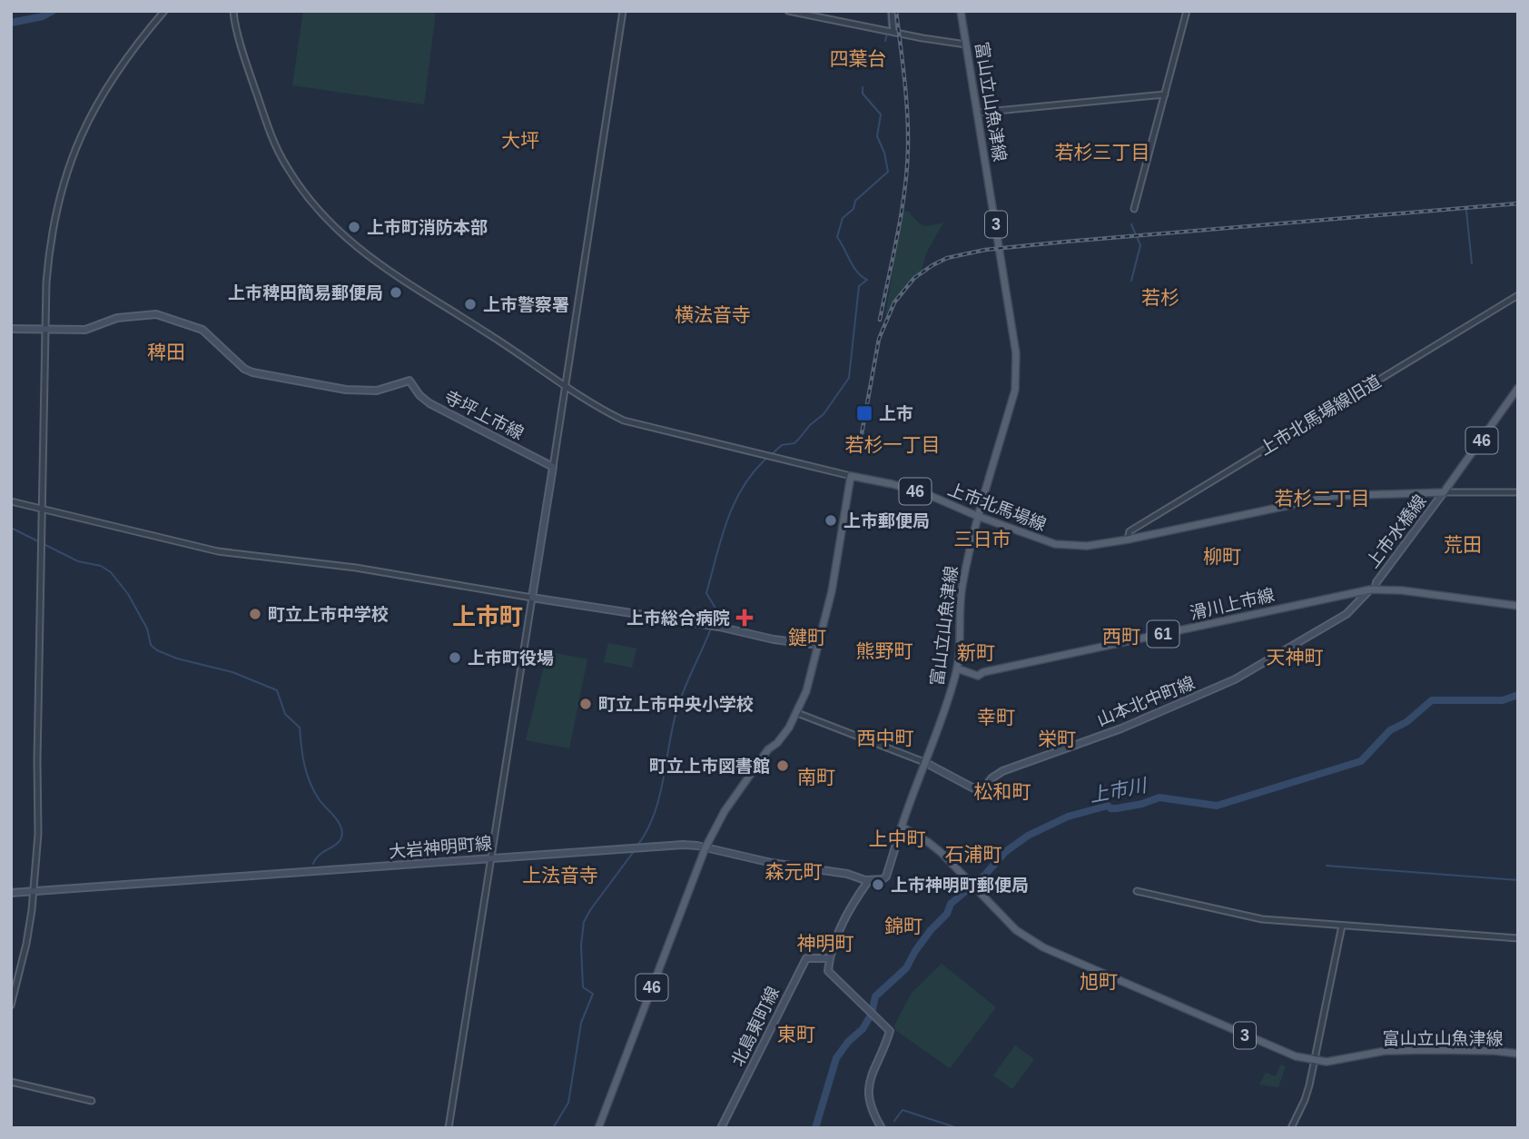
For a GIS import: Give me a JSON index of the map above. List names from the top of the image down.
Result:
{
  "streets": {
    "main road": [
      "富山立山魚津線",
      "3",
      "寺坪上市線",
      "46",
      "上市北馬場線",
      "上市水橋線",
      "滑川上市線",
      "61",
      "山本北中町線",
      "大岩神明町線",
      "北島東町線"
    ],
    "street": ["上市北馬場線旧道"]
  },
  "crossings": [
    ["富山立山魚津線", "上市北馬場線"],
    ["富山立山魚津線", "滑川上市線"],
    ["富山立山魚津線", "山本北中町線"],
    ["上市北馬場線旧道", "上市北馬場線"],
    ["46", "上市北馬場線"],
    ["46", "上市水橋線"],
    ["46", "大岩神明町線"],
    ["上市北馬場線", "上市水橋線"],
    ["上市水橋線", "滑川上市線"],
    ["上市水橋線", "山本北中町線"],
    ["滑川上市線", "山本北中町線"]
  ],
  "districts": [
    "四葉台",
    "大坪",
    "若杉三丁目",
    "若杉",
    "横法音寺",
    "稗田",
    "若杉一丁目",
    "若杉二丁目",
    "三日市",
    "荒田",
    "柳町",
    "上市町",
    "西町",
    "鍵町",
    "熊野町",
    "新町",
    "天神町",
    "幸町",
    "西中町",
    "栄町",
    "南町",
    "松和町",
    "上中町",
    "石浦町",
    "森元町",
    "上法音寺",
    "錦町",
    "神明町",
    "旭町",
    "東町"
  ],
  "water": ["上市川"],
  "places": {
    "other": [
      "上市町消防本部",
      "上市稗田簡易郵便局",
      "上市警察署",
      "上市郵便局",
      "町立上市中学校",
      "上市町役場",
      "町立上市中央小学校",
      "町立上市図書館",
      "上市神明町郵便局"
    ],
    "transit": ["上市"],
    "health": ["上市総合病院"]
  }
}
